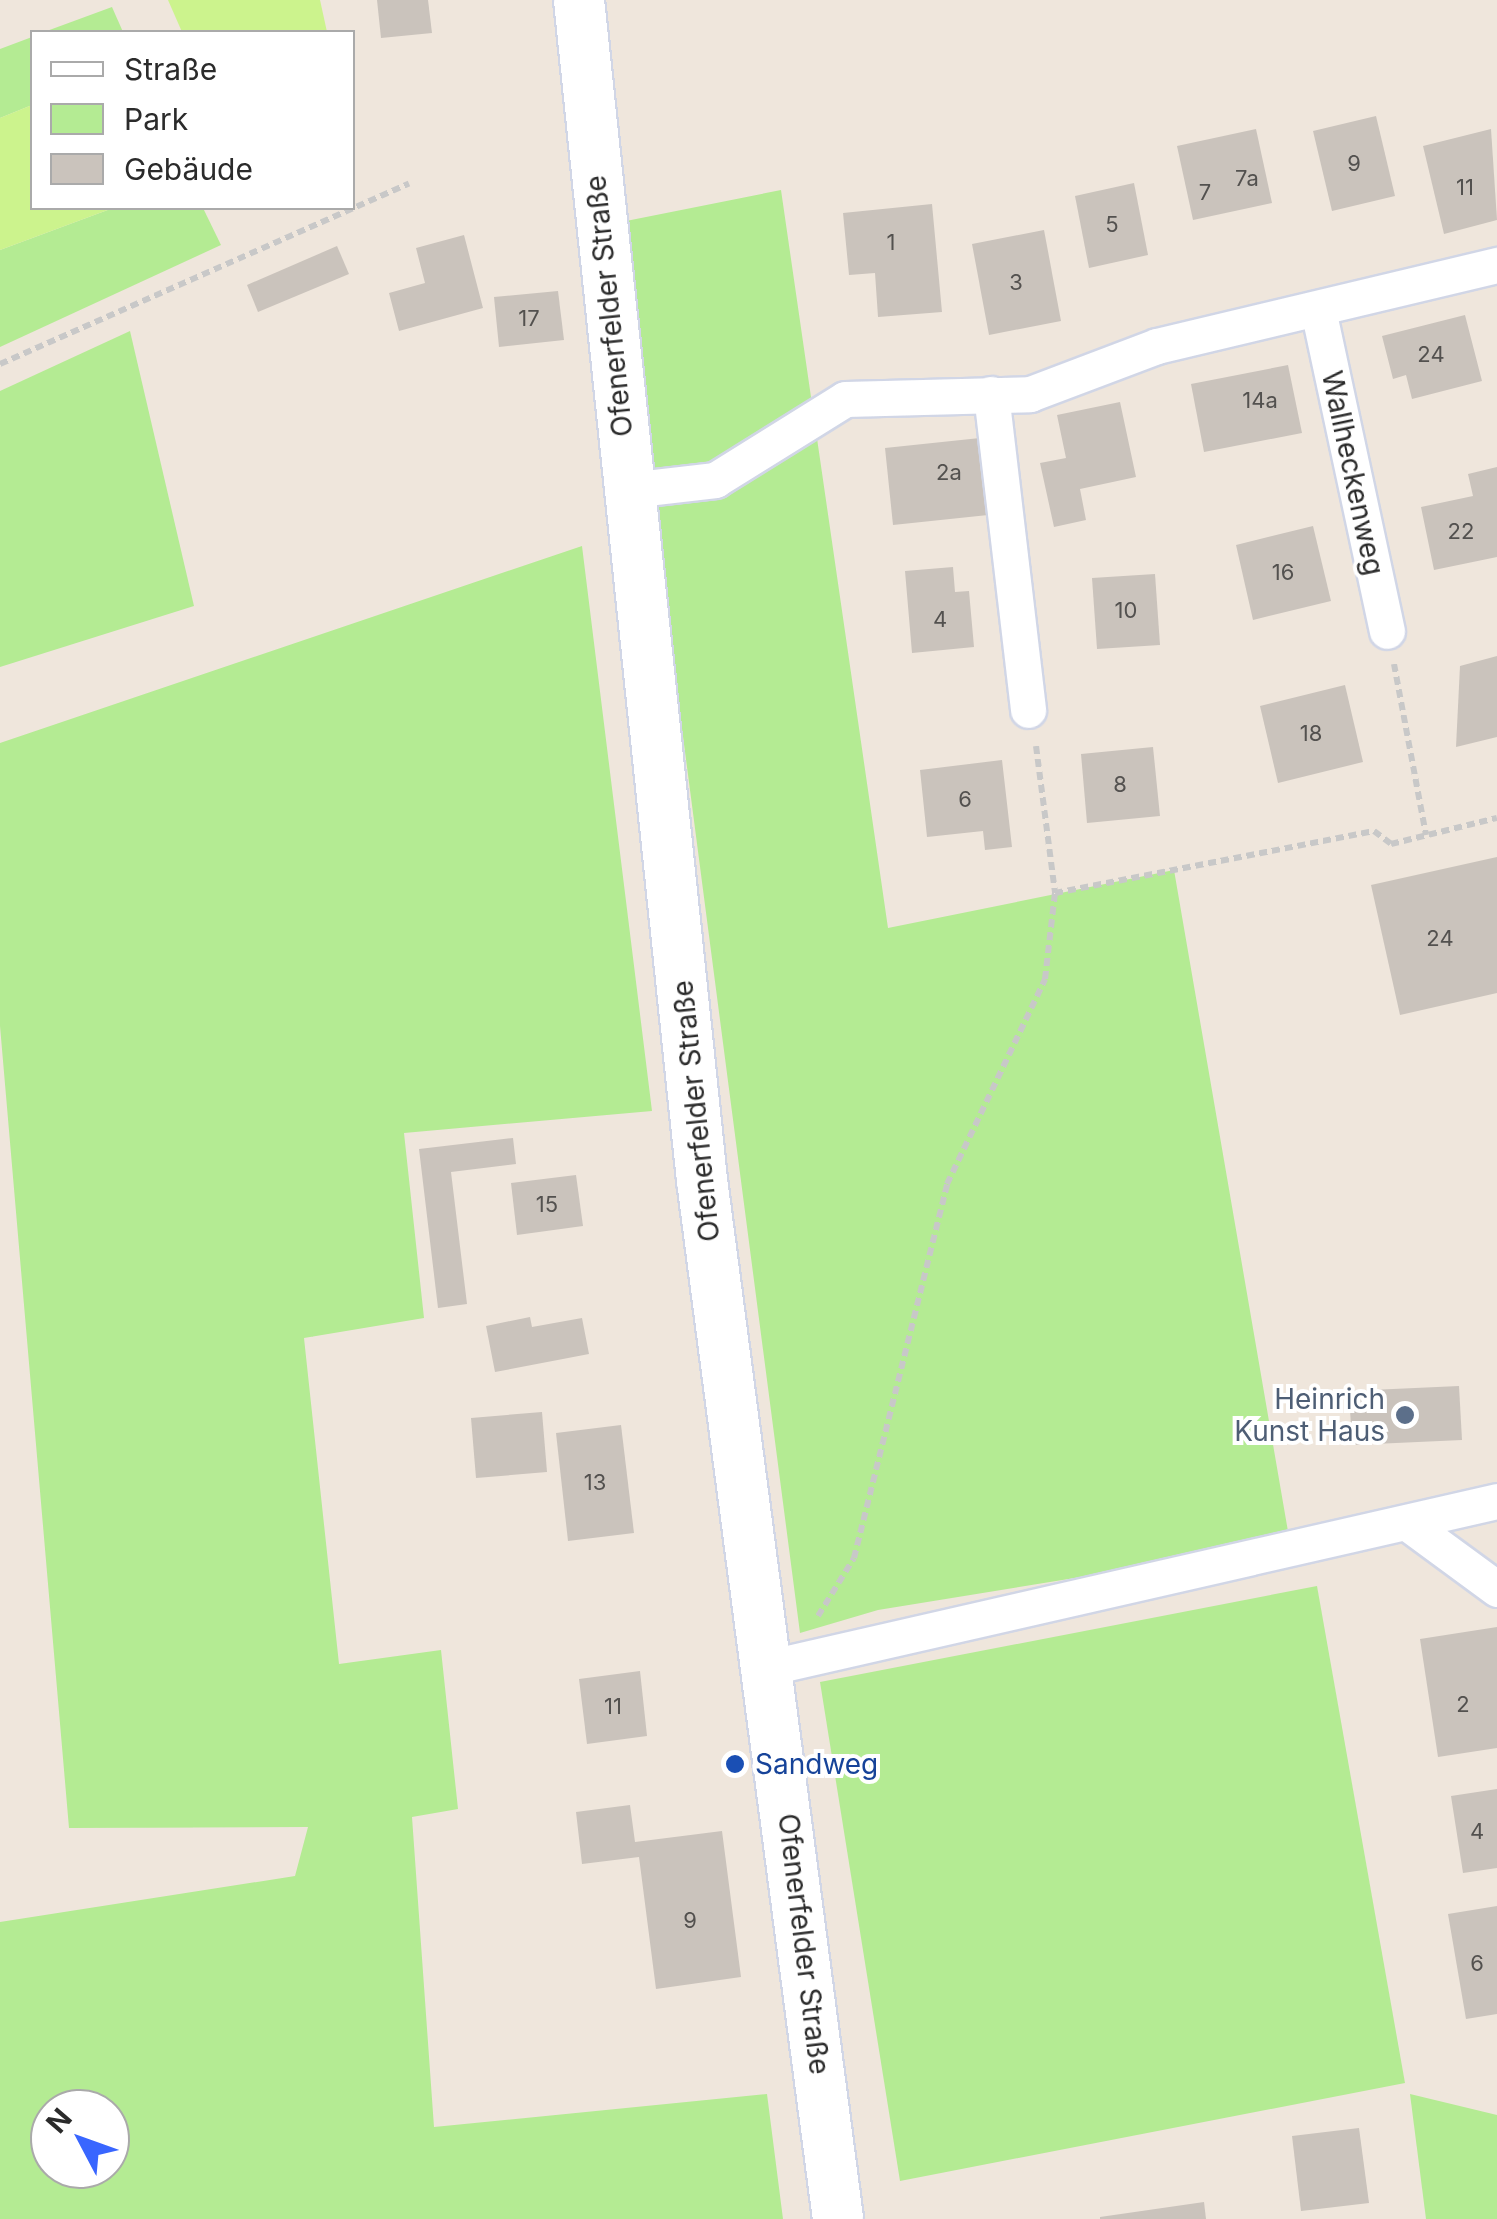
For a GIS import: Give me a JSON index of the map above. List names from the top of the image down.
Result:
{
  "streets": {
    "street": ["Ofenerfelder Straße", "Wallheckenweg"]
  },
  "places": ["Heinrich Kunst Haus", "Sandweg"],
  "house_numbers": [
    "9",
    "7a",
    "11",
    "7",
    "5",
    "1",
    "3",
    "17",
    "24",
    "14a",
    "2a",
    "22",
    "16",
    "10",
    "4",
    "18",
    "8",
    "6",
    "24",
    "15",
    "13",
    "2",
    "11",
    "4",
    "9",
    "6"
  ],
  "legend": ["Straße", "Park", "Gebäude"],
  "north": "top left"
}
